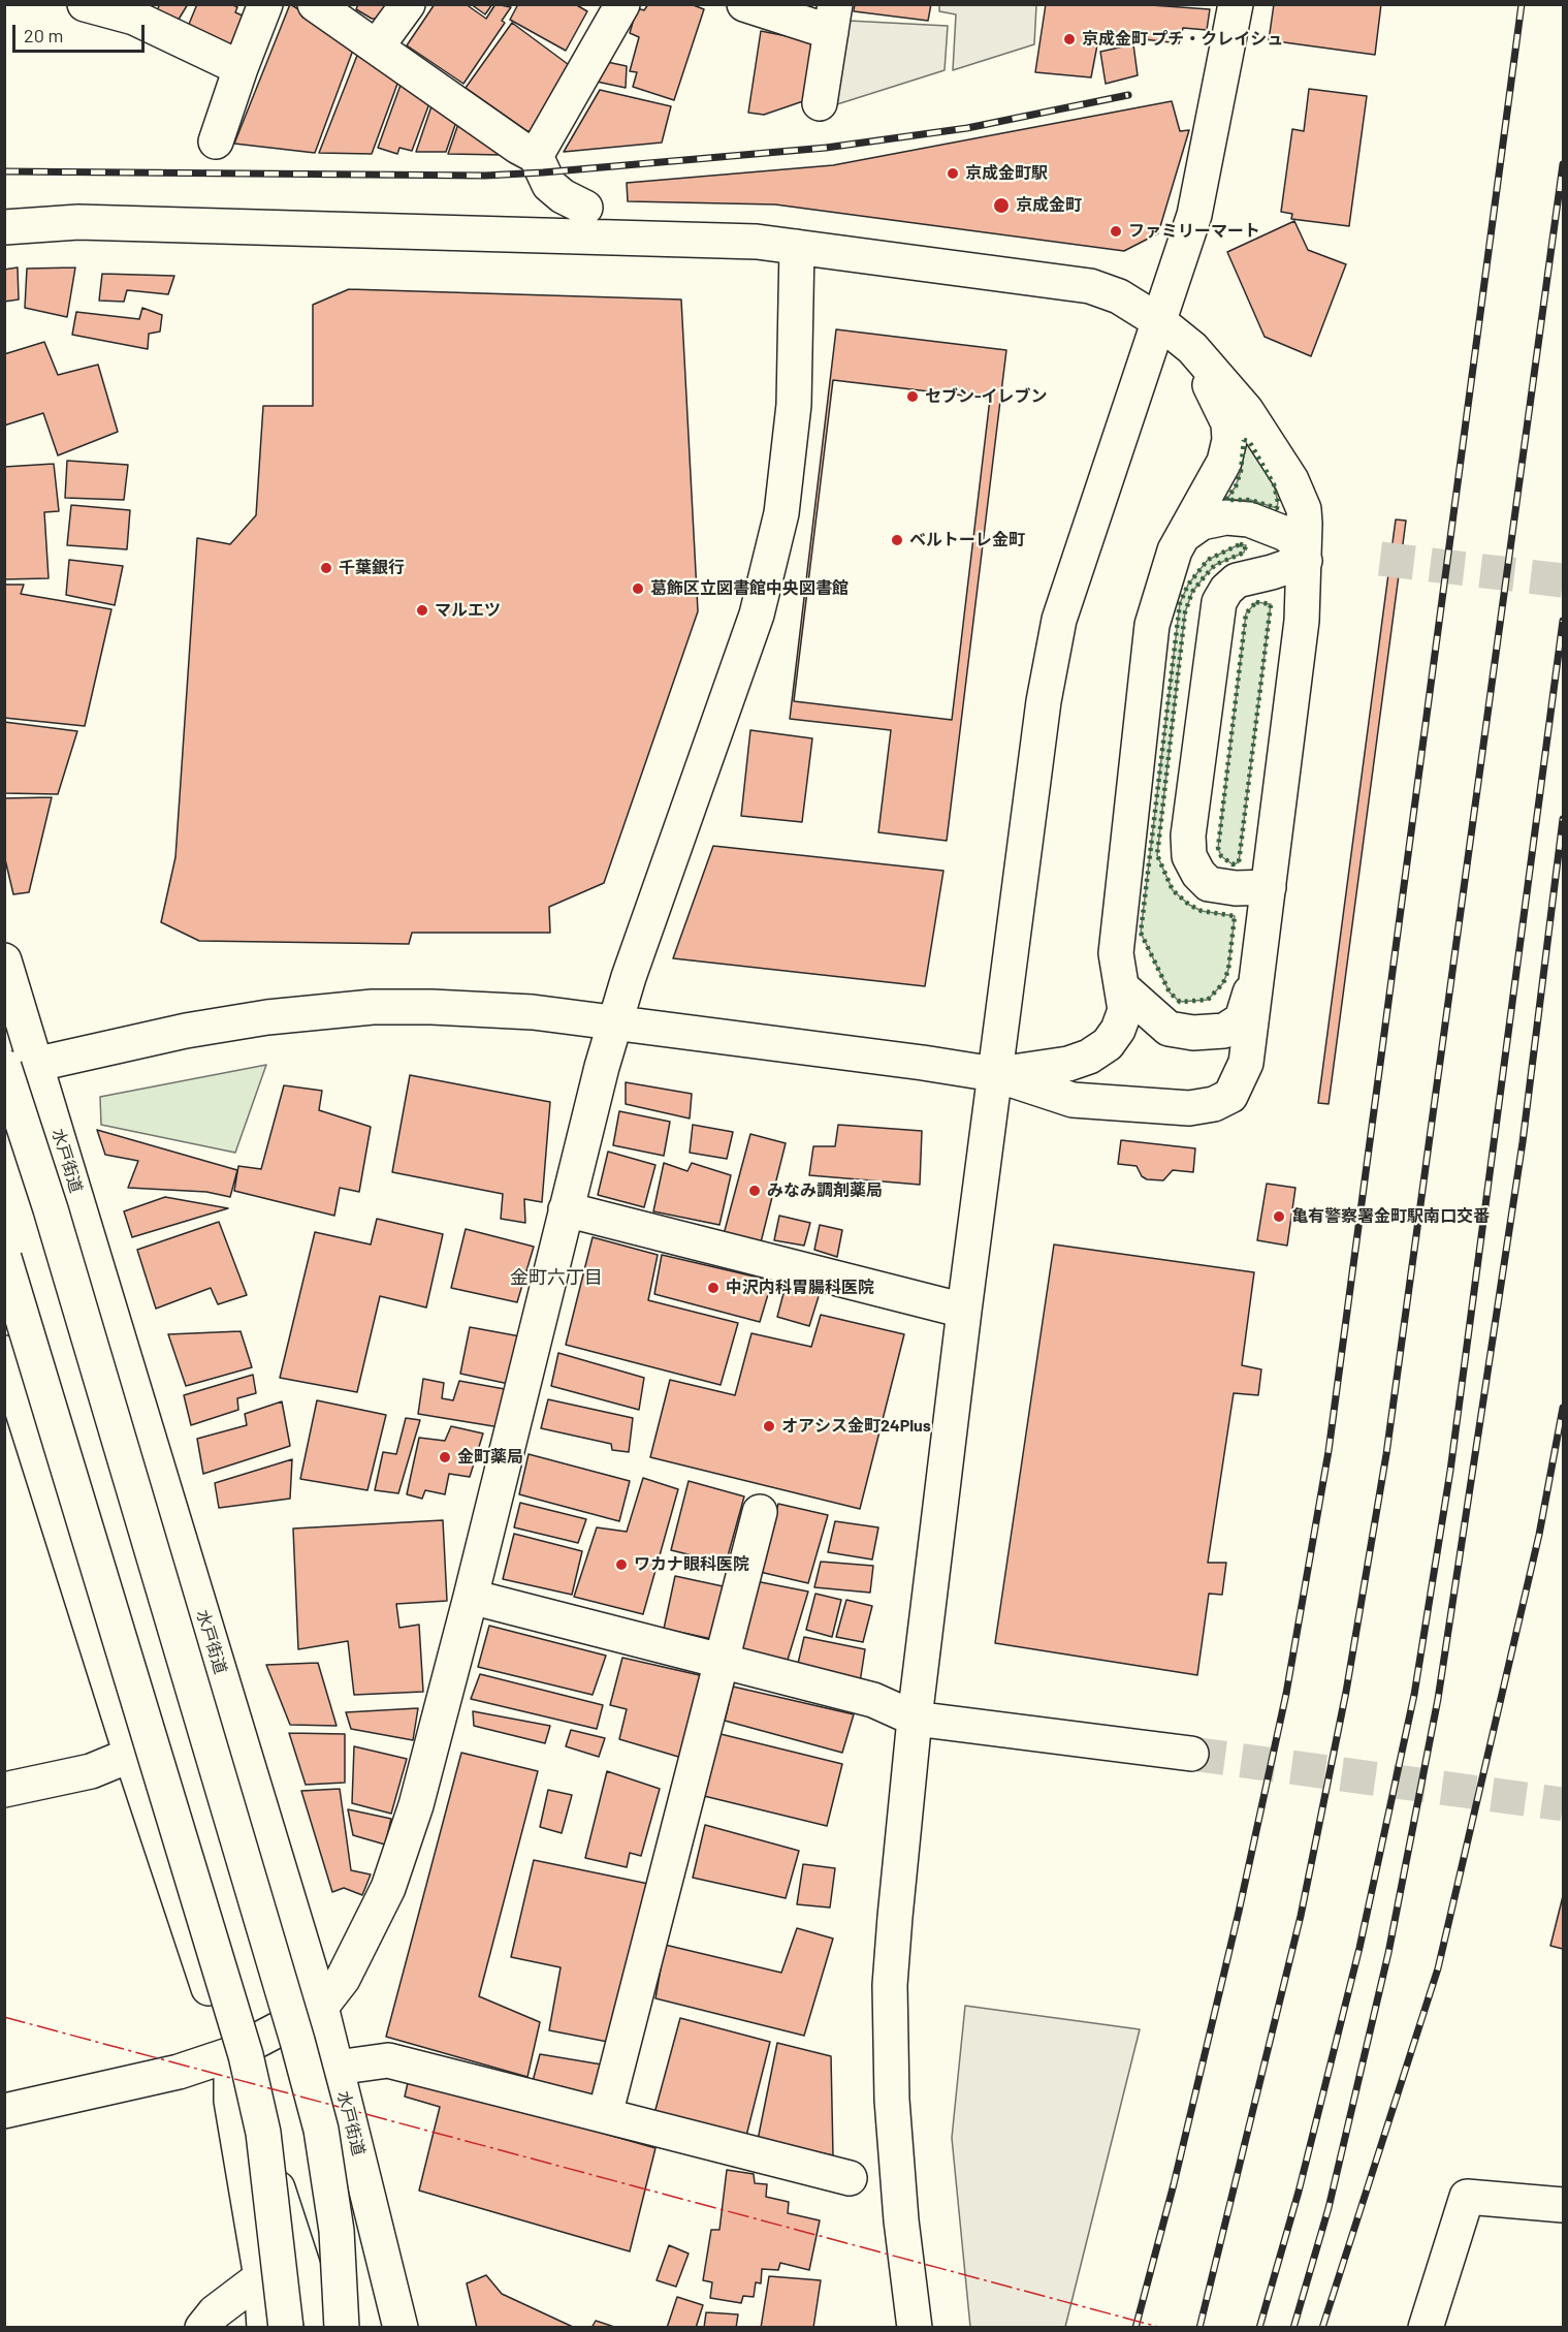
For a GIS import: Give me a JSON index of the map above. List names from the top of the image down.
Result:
{
  "streets": {
    "main road": ["水戸街道"]
  },
  "districts": ["金町六丁目"],
  "places": [
    "京成金町 プチ・クレイシュ",
    "京成金町駅",
    "京成金町",
    "ファミリーマート",
    "セブン-イレブン",
    "ベルトーレ金町",
    "千葉銀行",
    "葛飾区立図書館中央図書館",
    "マルエツ",
    "みなみ調剤薬局",
    "亀有警察署金町駅南口交番",
    "中沢内科胃腸科医院",
    "オアシス金町24Plus",
    "金町薬局",
    "ワカナ眼科医院"
  ],
  "scale_bar": "20 m"
}
